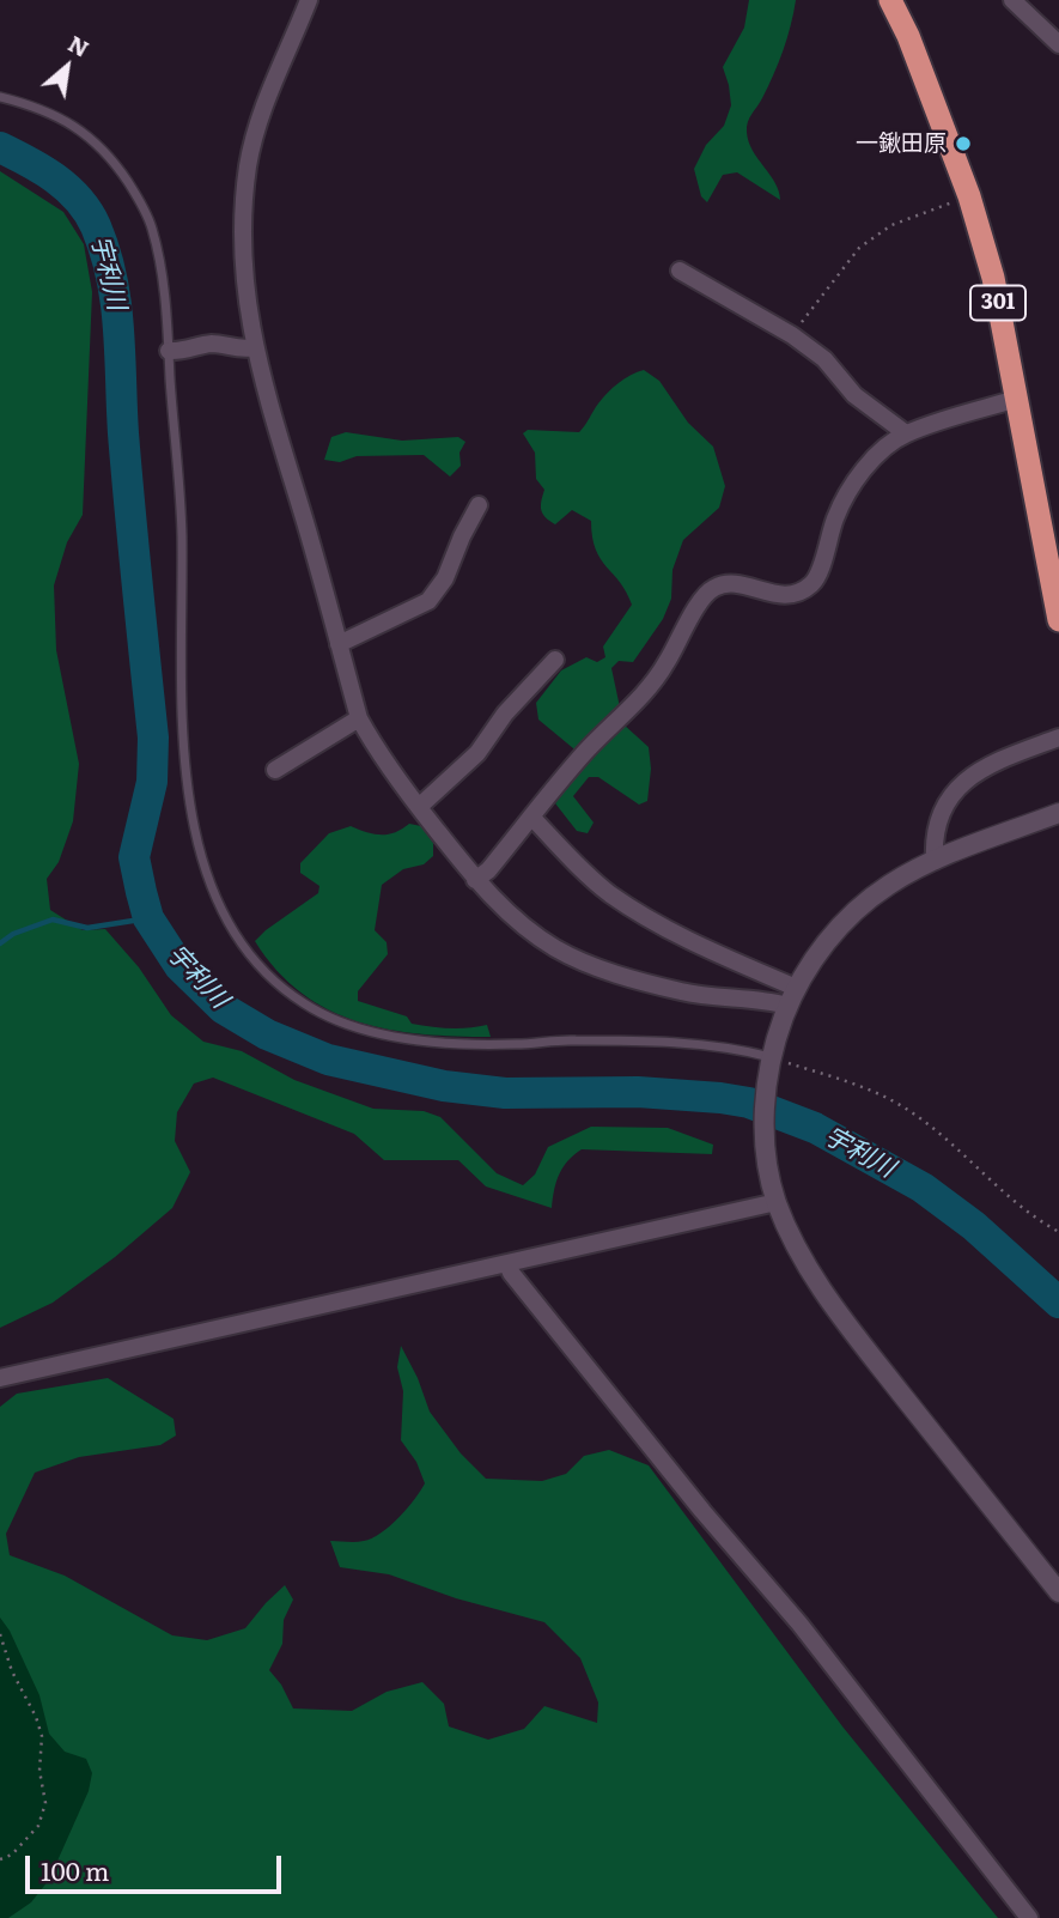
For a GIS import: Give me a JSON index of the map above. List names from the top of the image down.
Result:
{
  "streets": {
    "highway": ["301"]
  },
  "water": ["宇利川"],
  "places": ["一鍬田原"],
  "scale_bar": "100 m",
  "north": "top right"
}
